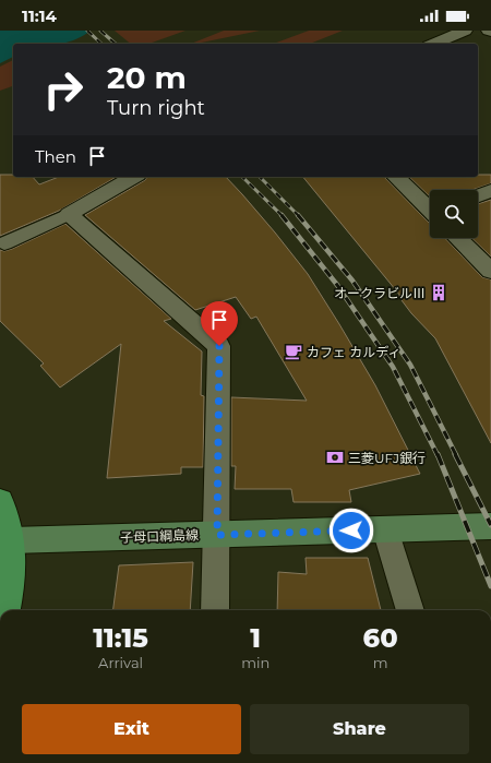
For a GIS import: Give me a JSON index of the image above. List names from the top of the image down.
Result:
{
  "streets": {
    "main road": ["子母口綱島線"]
  },
  "places": {
    "building": ["オークラビルⅢ"],
    "cafe": ["カフェ カルディ"],
    "bank": ["三菱UFJ銀行"]
  },
  "page": {
    "status": "11:14",
    "turn": ["20 m", "Turn right"],
    "then": "Then",
    "eta": [
      "11:15",
      "Arrival",
      "1",
      "min",
      "60",
      "m"
    ],
    "buttons": ["Exit", "Share"]
  }
}
